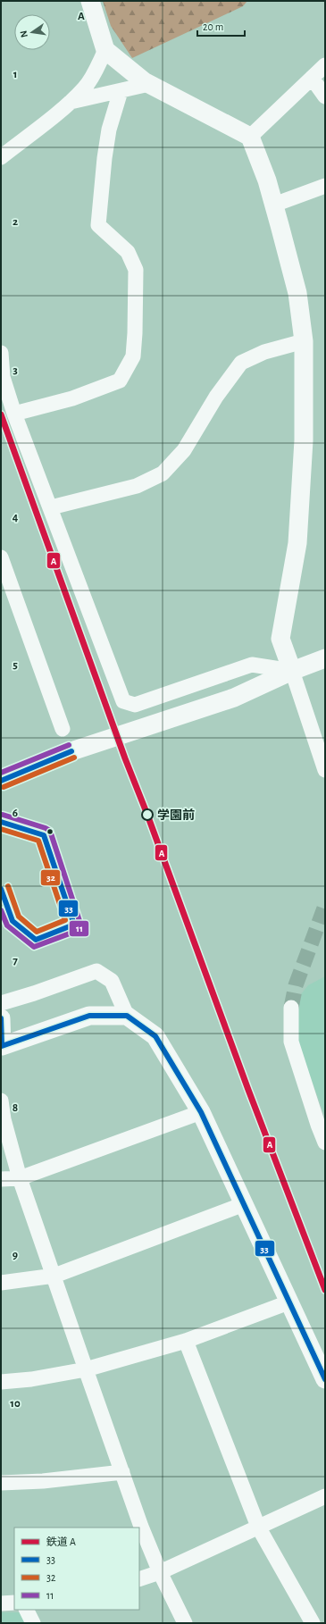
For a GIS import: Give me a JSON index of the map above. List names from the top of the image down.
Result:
{
  "places": ["学園前"],
  "lines": [
    "rail line A",
    "transit line 11",
    "transit line 33",
    "transit line 32"
  ],
  "legend": [
    "鉄道 A",
    "33",
    "32",
    "11"
  ],
  "scale_bar": "20 m",
  "north": "left",
  "grid": {
    "columns": ["A"],
    "rows": [
      "1",
      "2",
      "3",
      "4",
      "5",
      "6",
      "7",
      "8",
      "9",
      "10"
    ]
  }
}
